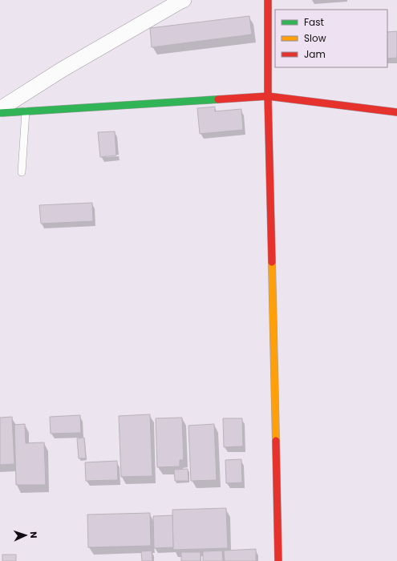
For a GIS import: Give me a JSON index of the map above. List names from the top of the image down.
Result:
{
  "legend": ["Fast", "Slow", "Jam"],
  "north": "right"
}
